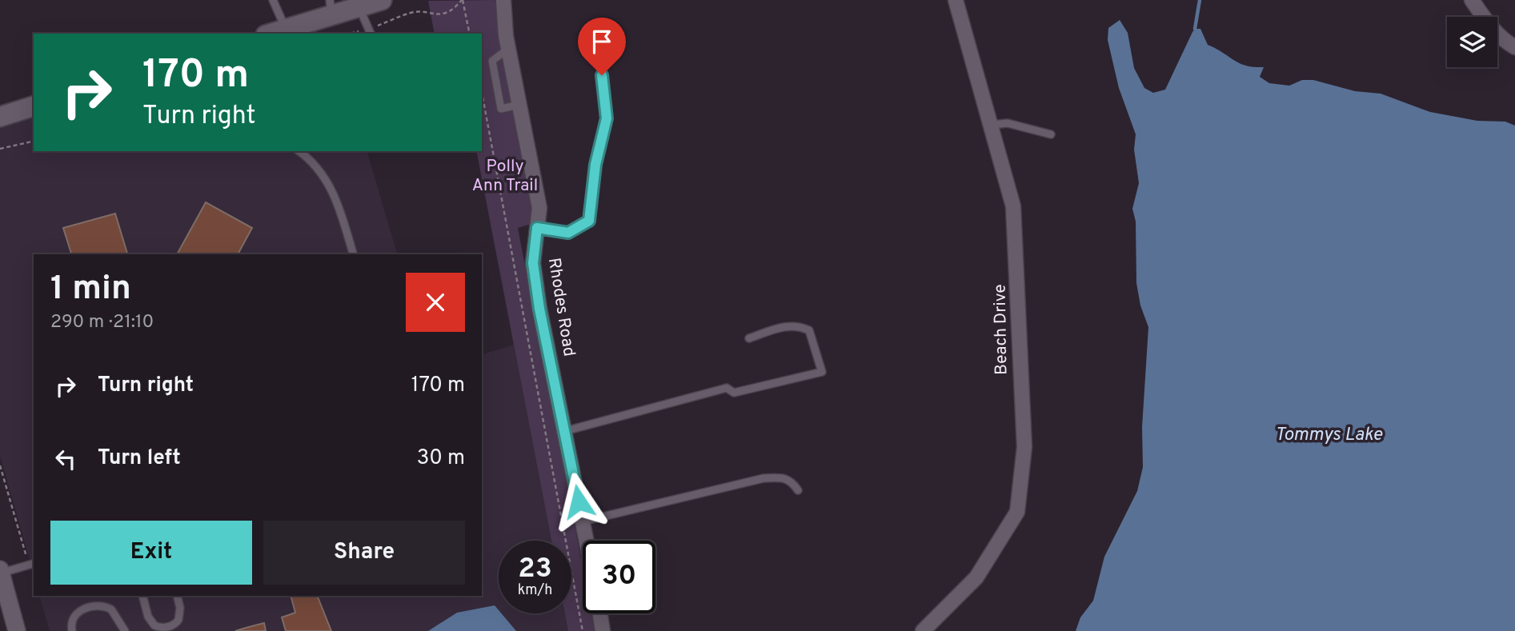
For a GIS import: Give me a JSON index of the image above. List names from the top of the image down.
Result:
{
  "streets": {
    "street": ["Rhodes Road", "Beach Drive"]
  },
  "water": ["Tommys Lake"],
  "parks": ["Polly Ann Trail"],
  "page": {
    "turn": ["170 m", "Turn right"],
    "heading": ["1 min", "290 m · 21:10"],
    "list": [
      {
        "name": "Turn right",
        "value": "170 m"
      },
      {
        "name": "Turn left",
        "value": "30 m"
      }
    ],
    "buttons": ["Exit", "Share"],
    "speed": "23 km/h",
    "limit": "30"
  }
}
